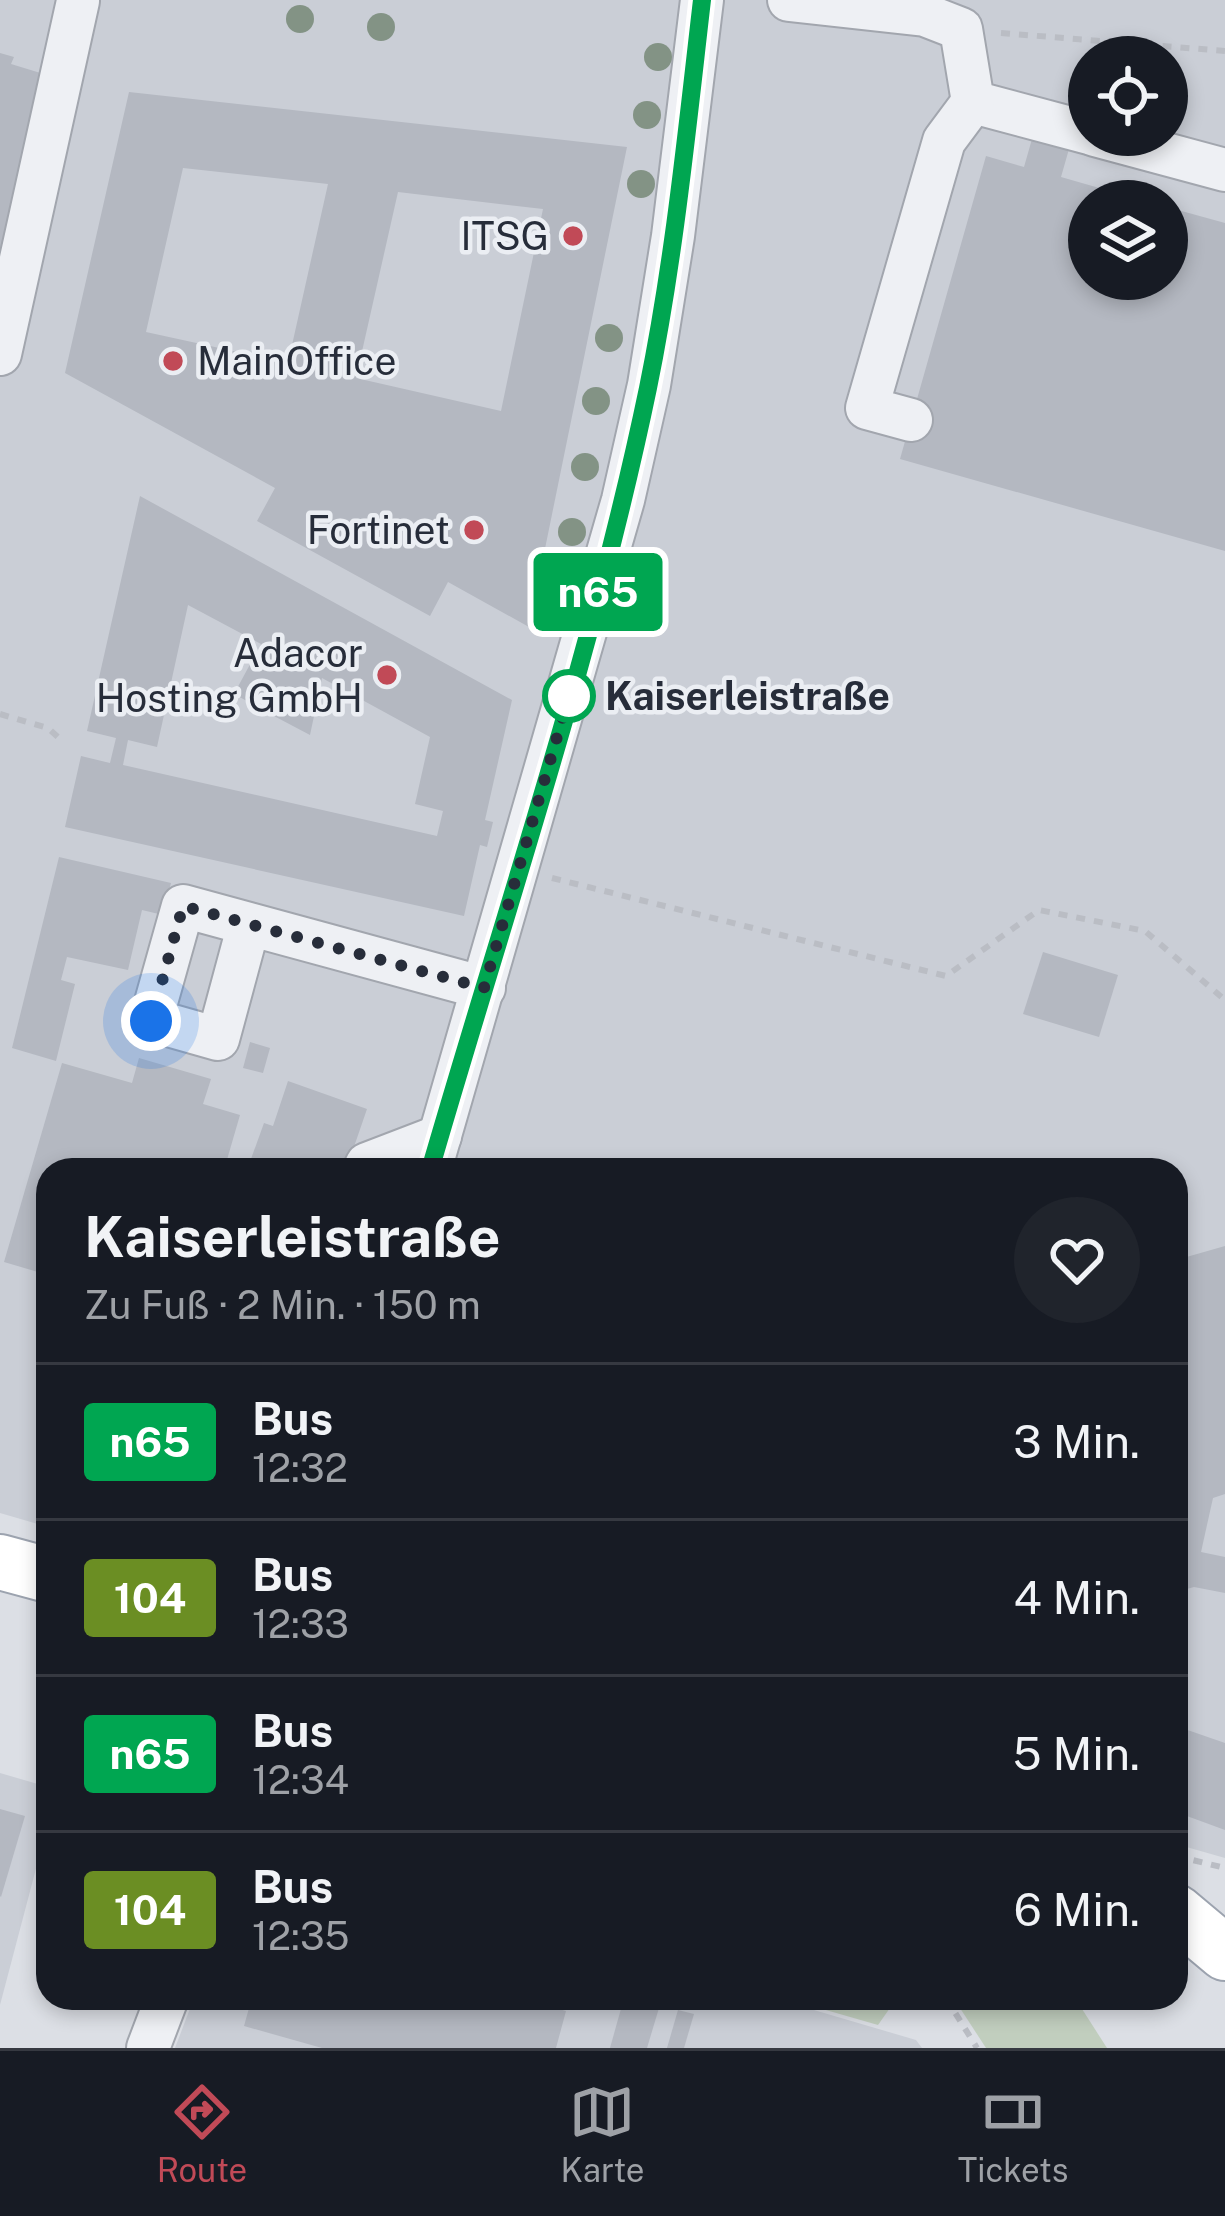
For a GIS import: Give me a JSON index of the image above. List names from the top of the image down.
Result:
{
  "places": [
    "ITSG",
    "MainOffice",
    "Fortinet",
    "Adacor Hosting GmbH",
    "Kaiserleistraße"
  ],
  "lines": ["bus line n65"],
  "page": {
    "on_map": "n65",
    "heading": ["Kaiserleistraße", "Zu Fuß · 2 Min. · 150 m"],
    "list": [
      {
        "mark": "n65",
        "name": "Bus",
        "note": "12:32",
        "value": "3 Min."
      },
      {
        "mark": "104",
        "name": "Bus",
        "note": "12:33",
        "value": "4 Min."
      },
      {
        "mark": "n65",
        "name": "Bus",
        "note": "12:34",
        "value": "5 Min."
      },
      {
        "mark": "104",
        "name": "Bus",
        "note": "12:35",
        "value": "6 Min."
      }
    ],
    "tabs": ["Route", "Karte", "Tickets"]
  }
}
